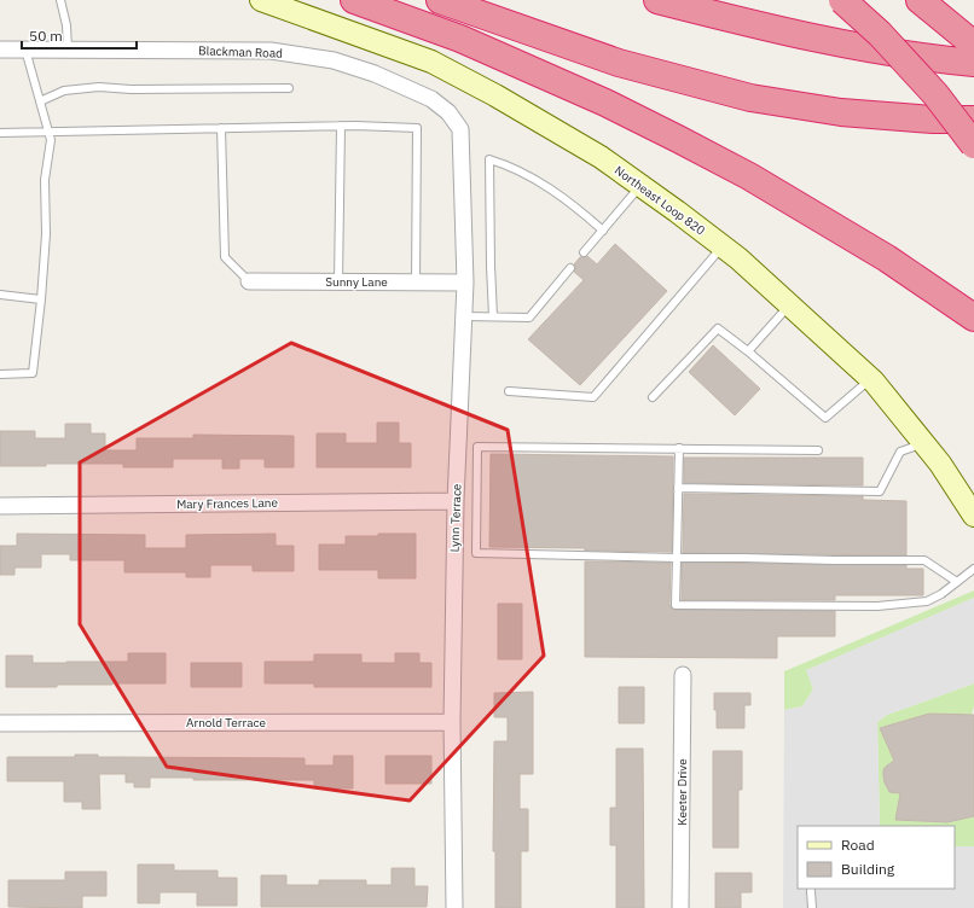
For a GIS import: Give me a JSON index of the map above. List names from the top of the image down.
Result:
{
  "streets": {
    "main road": ["Northeast Loop 820"],
    "street": [
      "Blackman Road",
      "Sunny Lane",
      "Mary Frances Lane",
      "Lynn Terrace",
      "Arnold Terrace",
      "Keeter Drive"
    ]
  },
  "crossings": [
    ["Blackman Road", "Lynn Terrace"],
    ["Sunny Lane", "Lynn Terrace"],
    ["Mary Frances Lane", "Lynn Terrace"],
    ["Lynn Terrace", "Arnold Terrace"]
  ],
  "legend": ["Road", "Building"],
  "scale_bar": "50 m"
}
